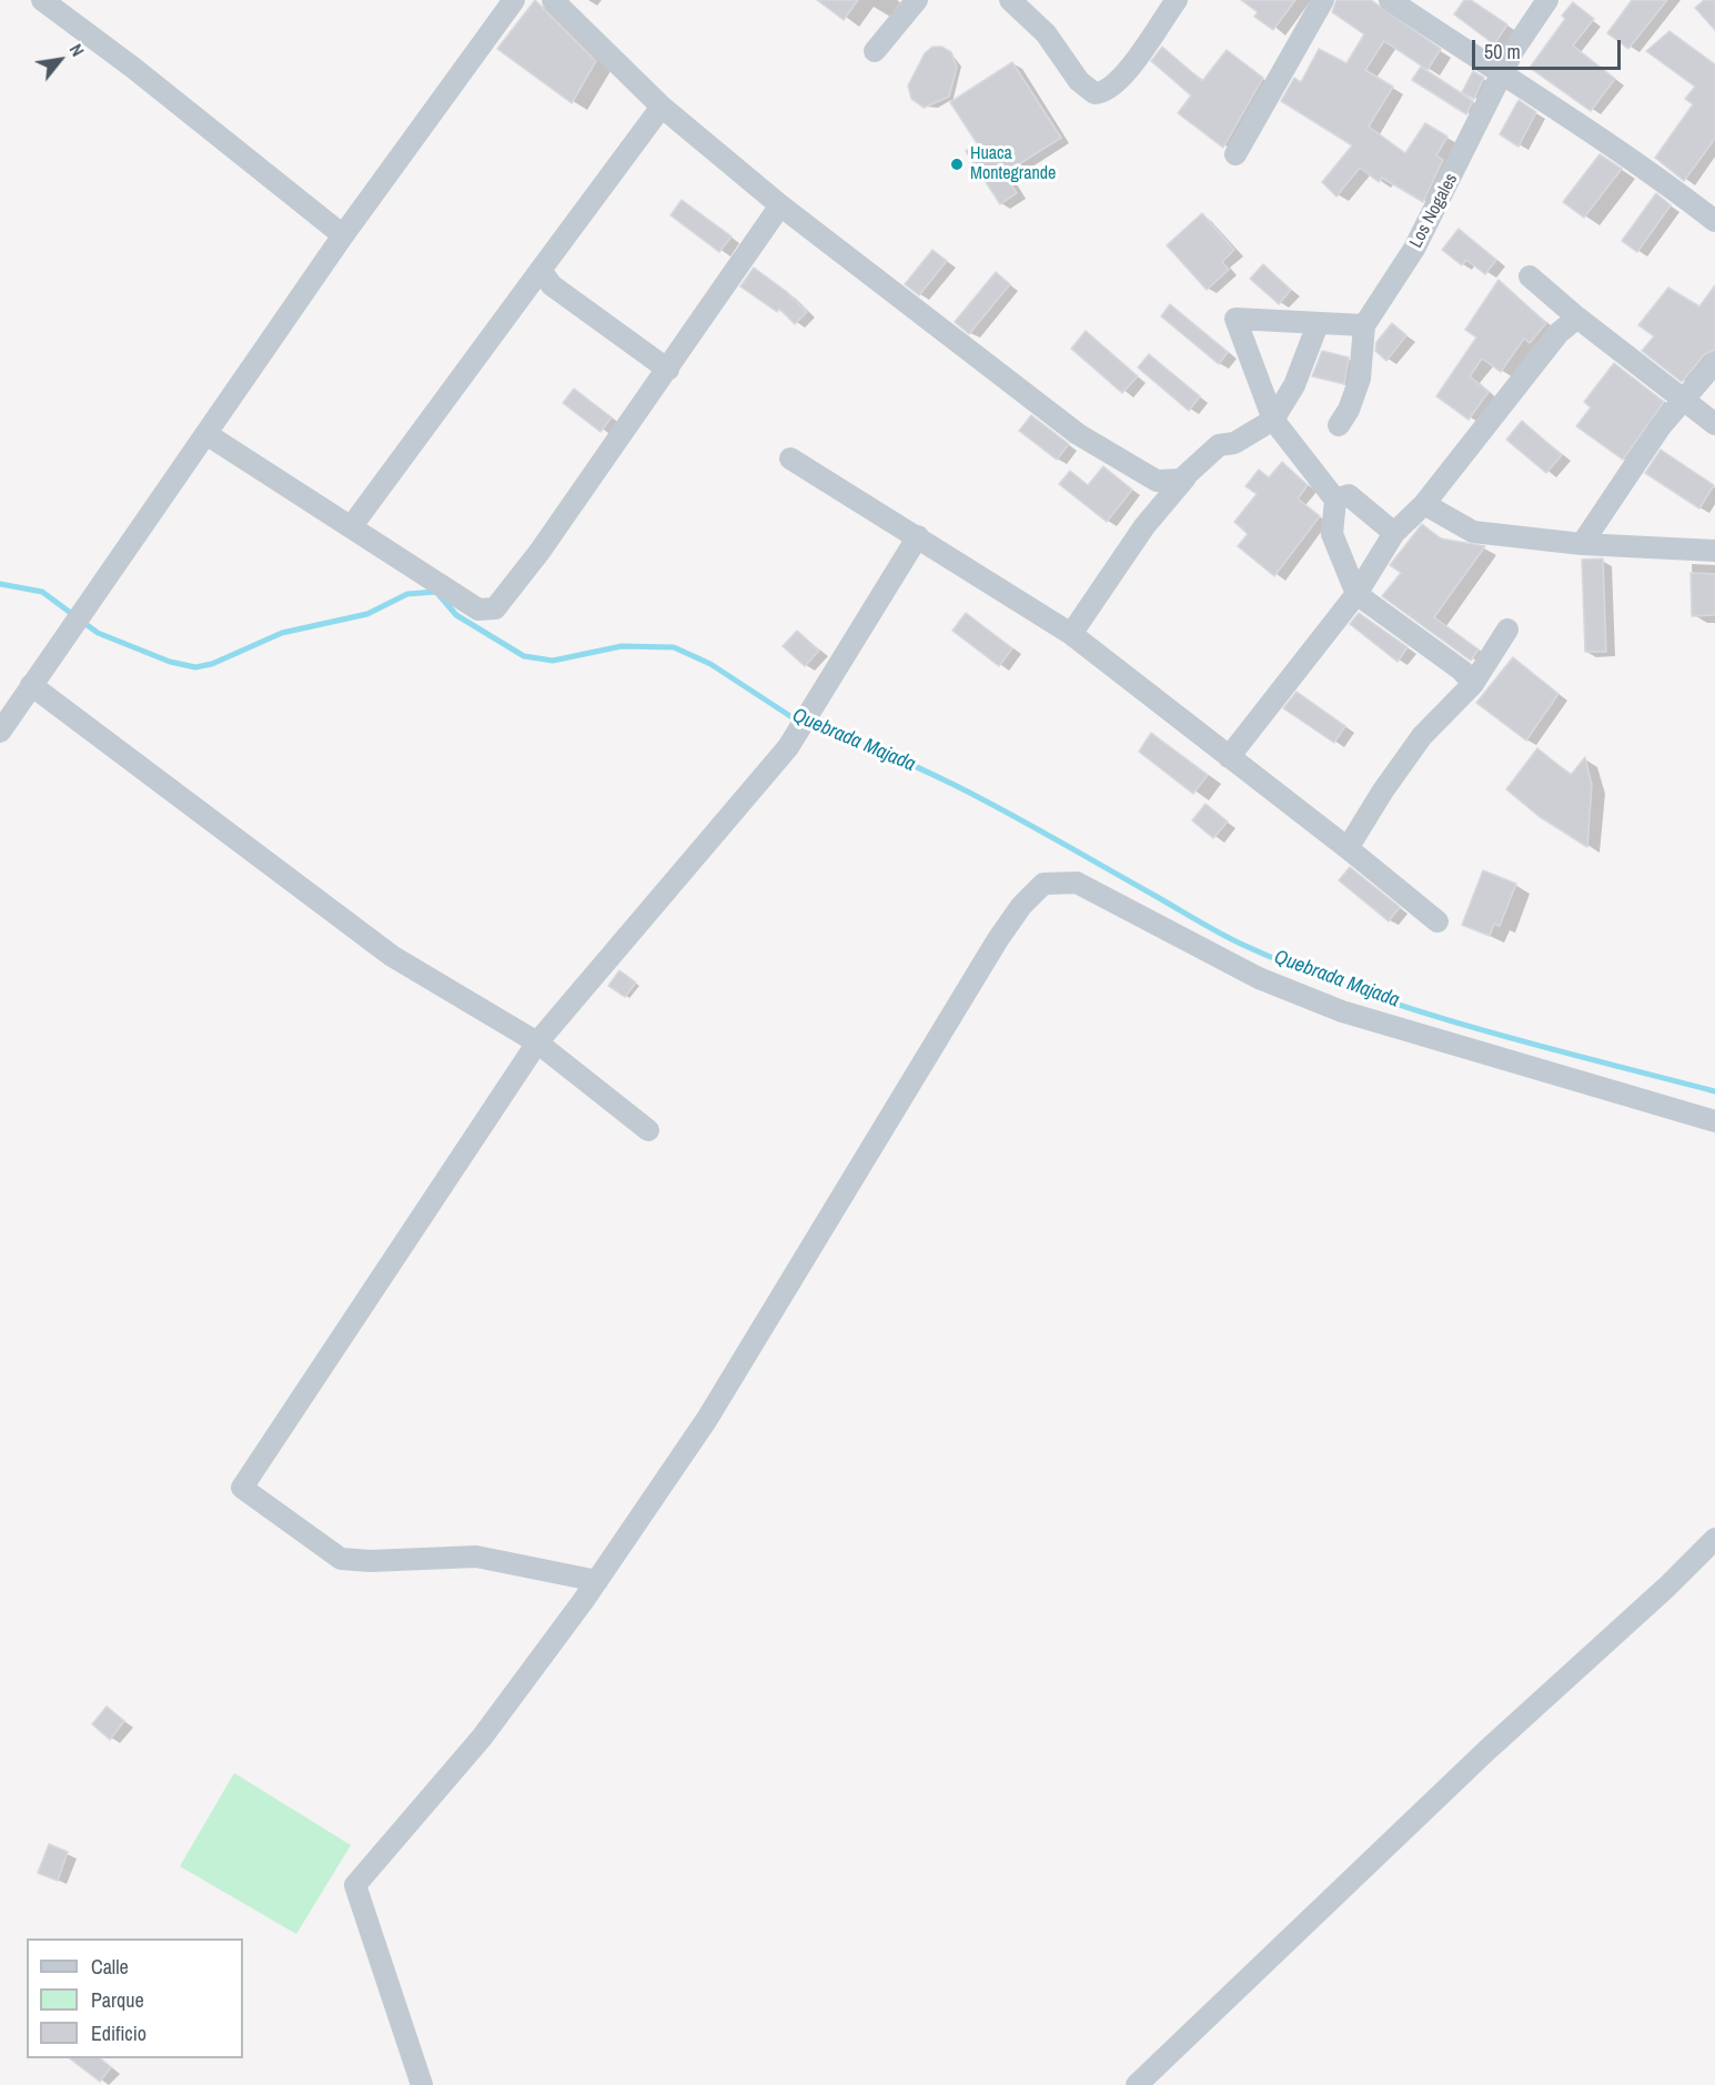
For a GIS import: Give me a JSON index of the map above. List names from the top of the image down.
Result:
{
  "streets": {
    "street": ["Los Nogales"]
  },
  "water": ["Quebrada Majada"],
  "places": ["Huaca Montegrande"],
  "legend": ["Calle", "Parque", "Edificio"],
  "scale_bar": "50 m",
  "north": "top right"
}
